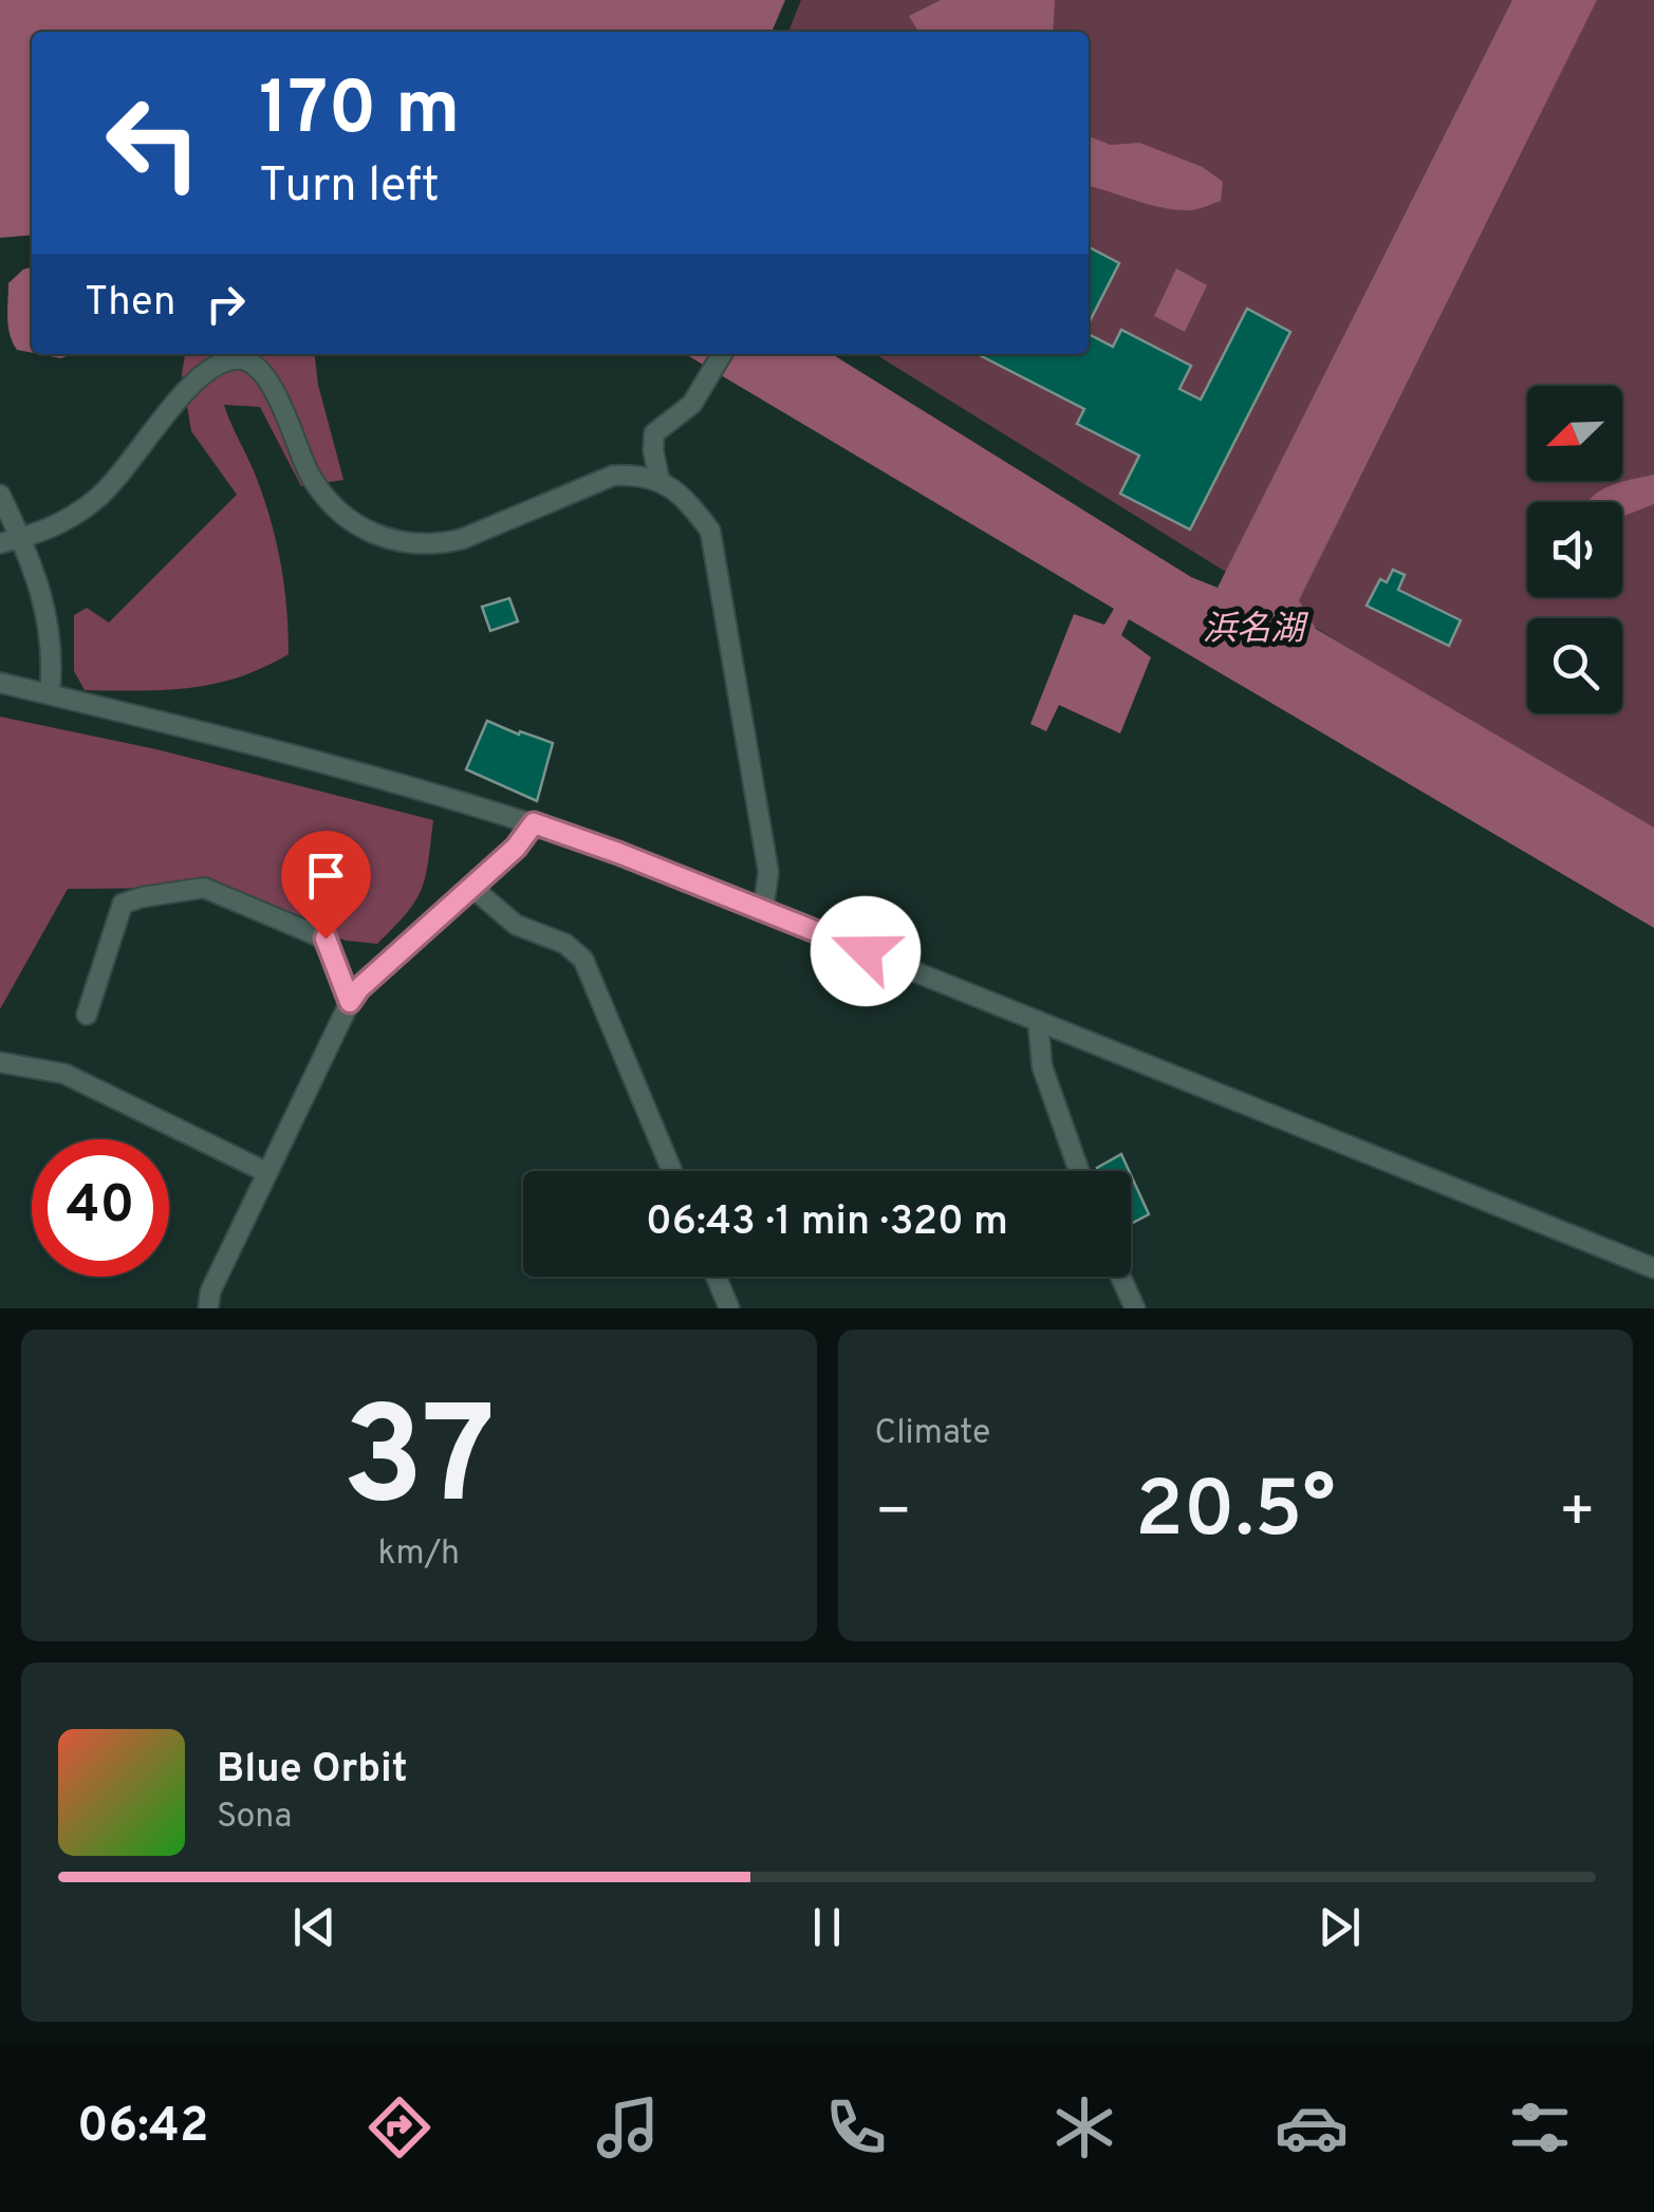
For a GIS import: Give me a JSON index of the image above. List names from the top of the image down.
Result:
{
  "water": ["浜名湖"],
  "north": "bottom left",
  "page": {
    "turn": ["170 m", "Turn left"],
    "then": "Then",
    "limit": "40",
    "trip": "06:43 · 1 min · 320 m",
    "tile": [
      ["37", "km/h"],
      "Climate"
    ],
    "heat": ["−", "20.5°", "+"],
    "song": ["Blue Orbit", "Sona"],
    "tabs": "06:42"
  }
}
